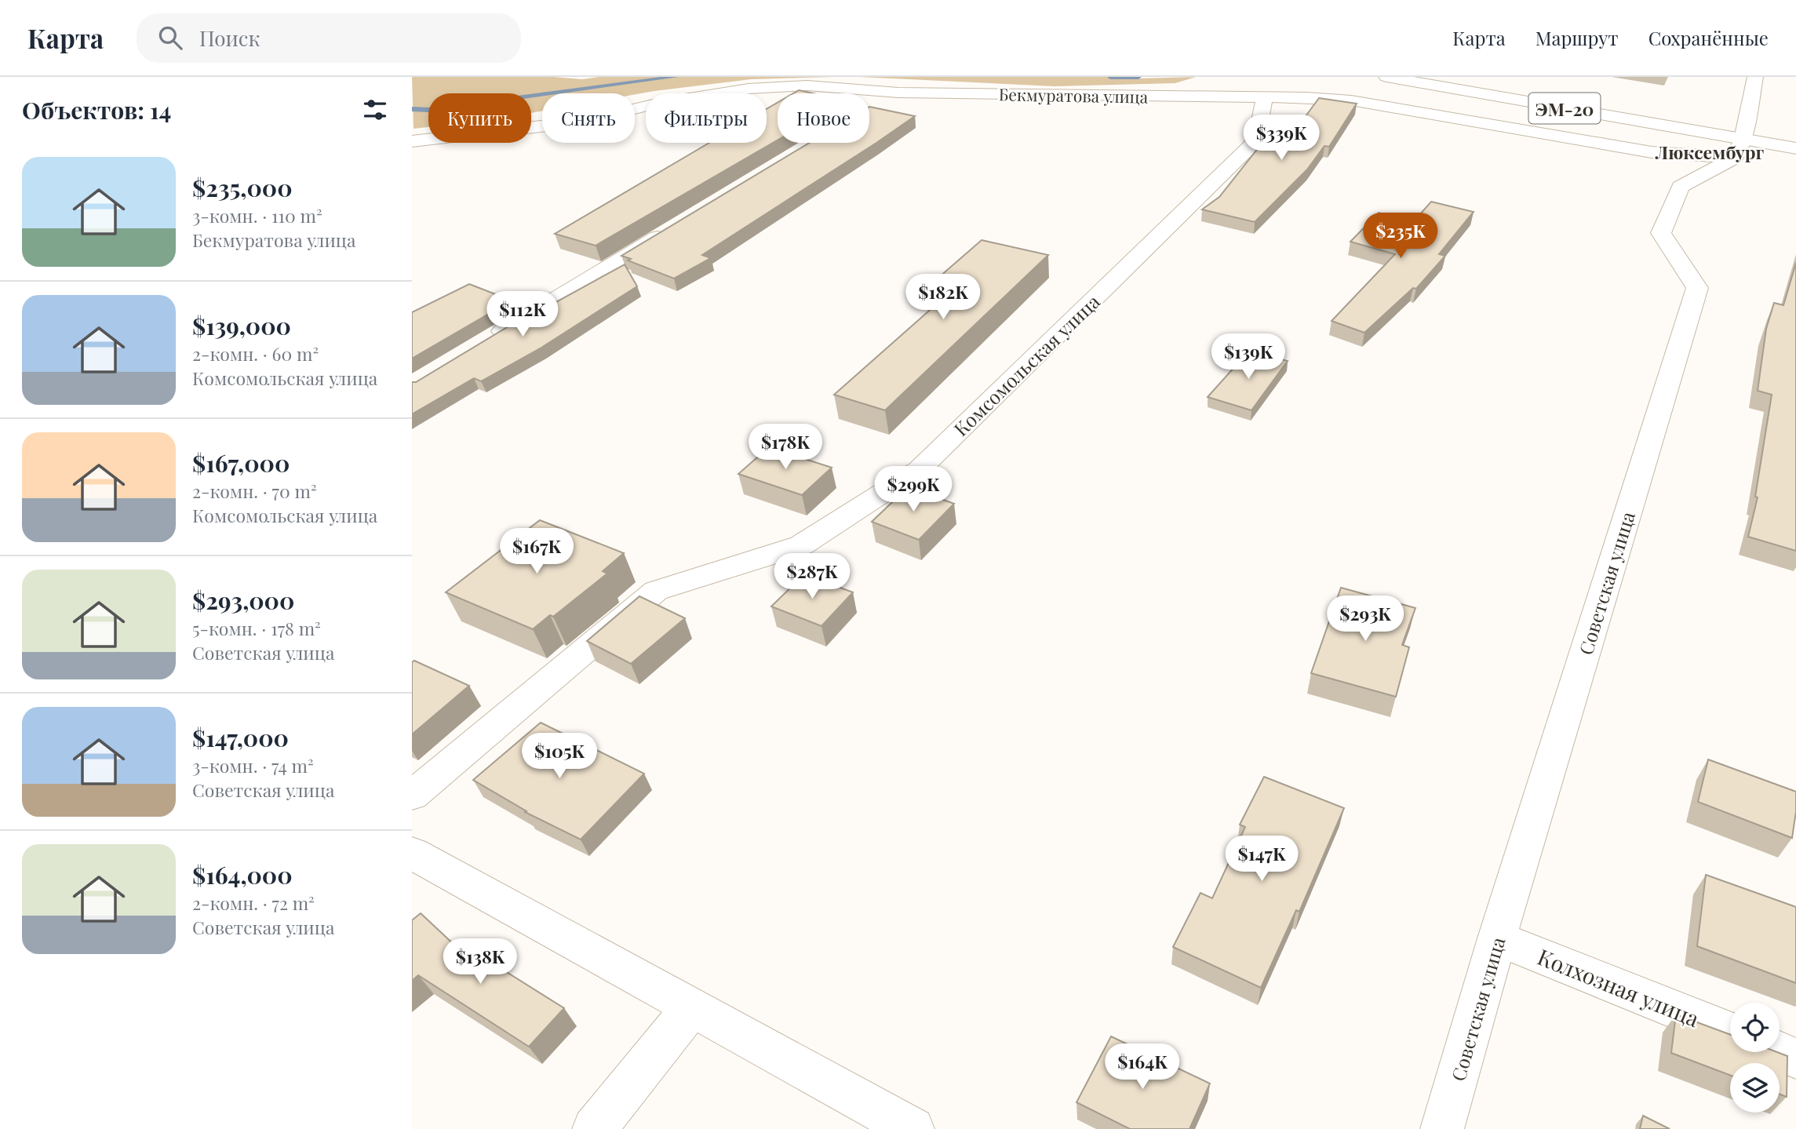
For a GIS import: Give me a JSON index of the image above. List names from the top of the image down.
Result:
{
  "streets": {
    "street": [
      "Бекмуратова улица",
      "ЭМ-20",
      "Комсомольская улица",
      "Советская улица",
      "Колхозная улица"
    ]
  },
  "crossings": [
    ["Бекмуратова улица", "ЭМ-20"],
    ["Бекмуратова улица", "Комсомольская улица"],
    ["Бекмуратова улица", "Советская улица"],
    ["ЭМ-20", "Советская улица"],
    ["Советская улица", "Колхозная улица"]
  ],
  "districts": ["Люксембург"],
  "page": {
    "header": "Карта",
    "search": "Поиск",
    "nav": ["Карта", "Маршрут", "Сохранённые"],
    "heading": "Объектов: 14",
    "chip": [
      "Купить",
      "Снять",
      "Фильтры",
      "Новое"
    ],
    "price": [
      "$339K",
      "$235K",
      "$182K",
      "$112K",
      "$139K",
      "$178K",
      "$299K",
      "$167K",
      "$287K",
      "$293K",
      "$105K",
      "$147K",
      "$138K",
      "$164K"
    ],
    "list": [
      {
        "name": "$235,000",
        "note": "3-комн. · 110 m² · Бекмуратова улица"
      },
      {
        "name": "$139,000",
        "note": "2-комн. · 60 m² · Комсомольская улица"
      },
      {
        "name": "$167,000",
        "note": "2-комн. · 70 m² · Комсомольская улица"
      },
      {
        "name": "$293,000",
        "note": "5-комн. · 178 m² · Советская улица"
      },
      {
        "name": "$147,000",
        "note": "3-комн. · 74 m² · Советская улица"
      },
      {
        "name": "$164,000",
        "note": "2-комн. · 72 m² · Советская улица"
      }
    ]
  }
}
